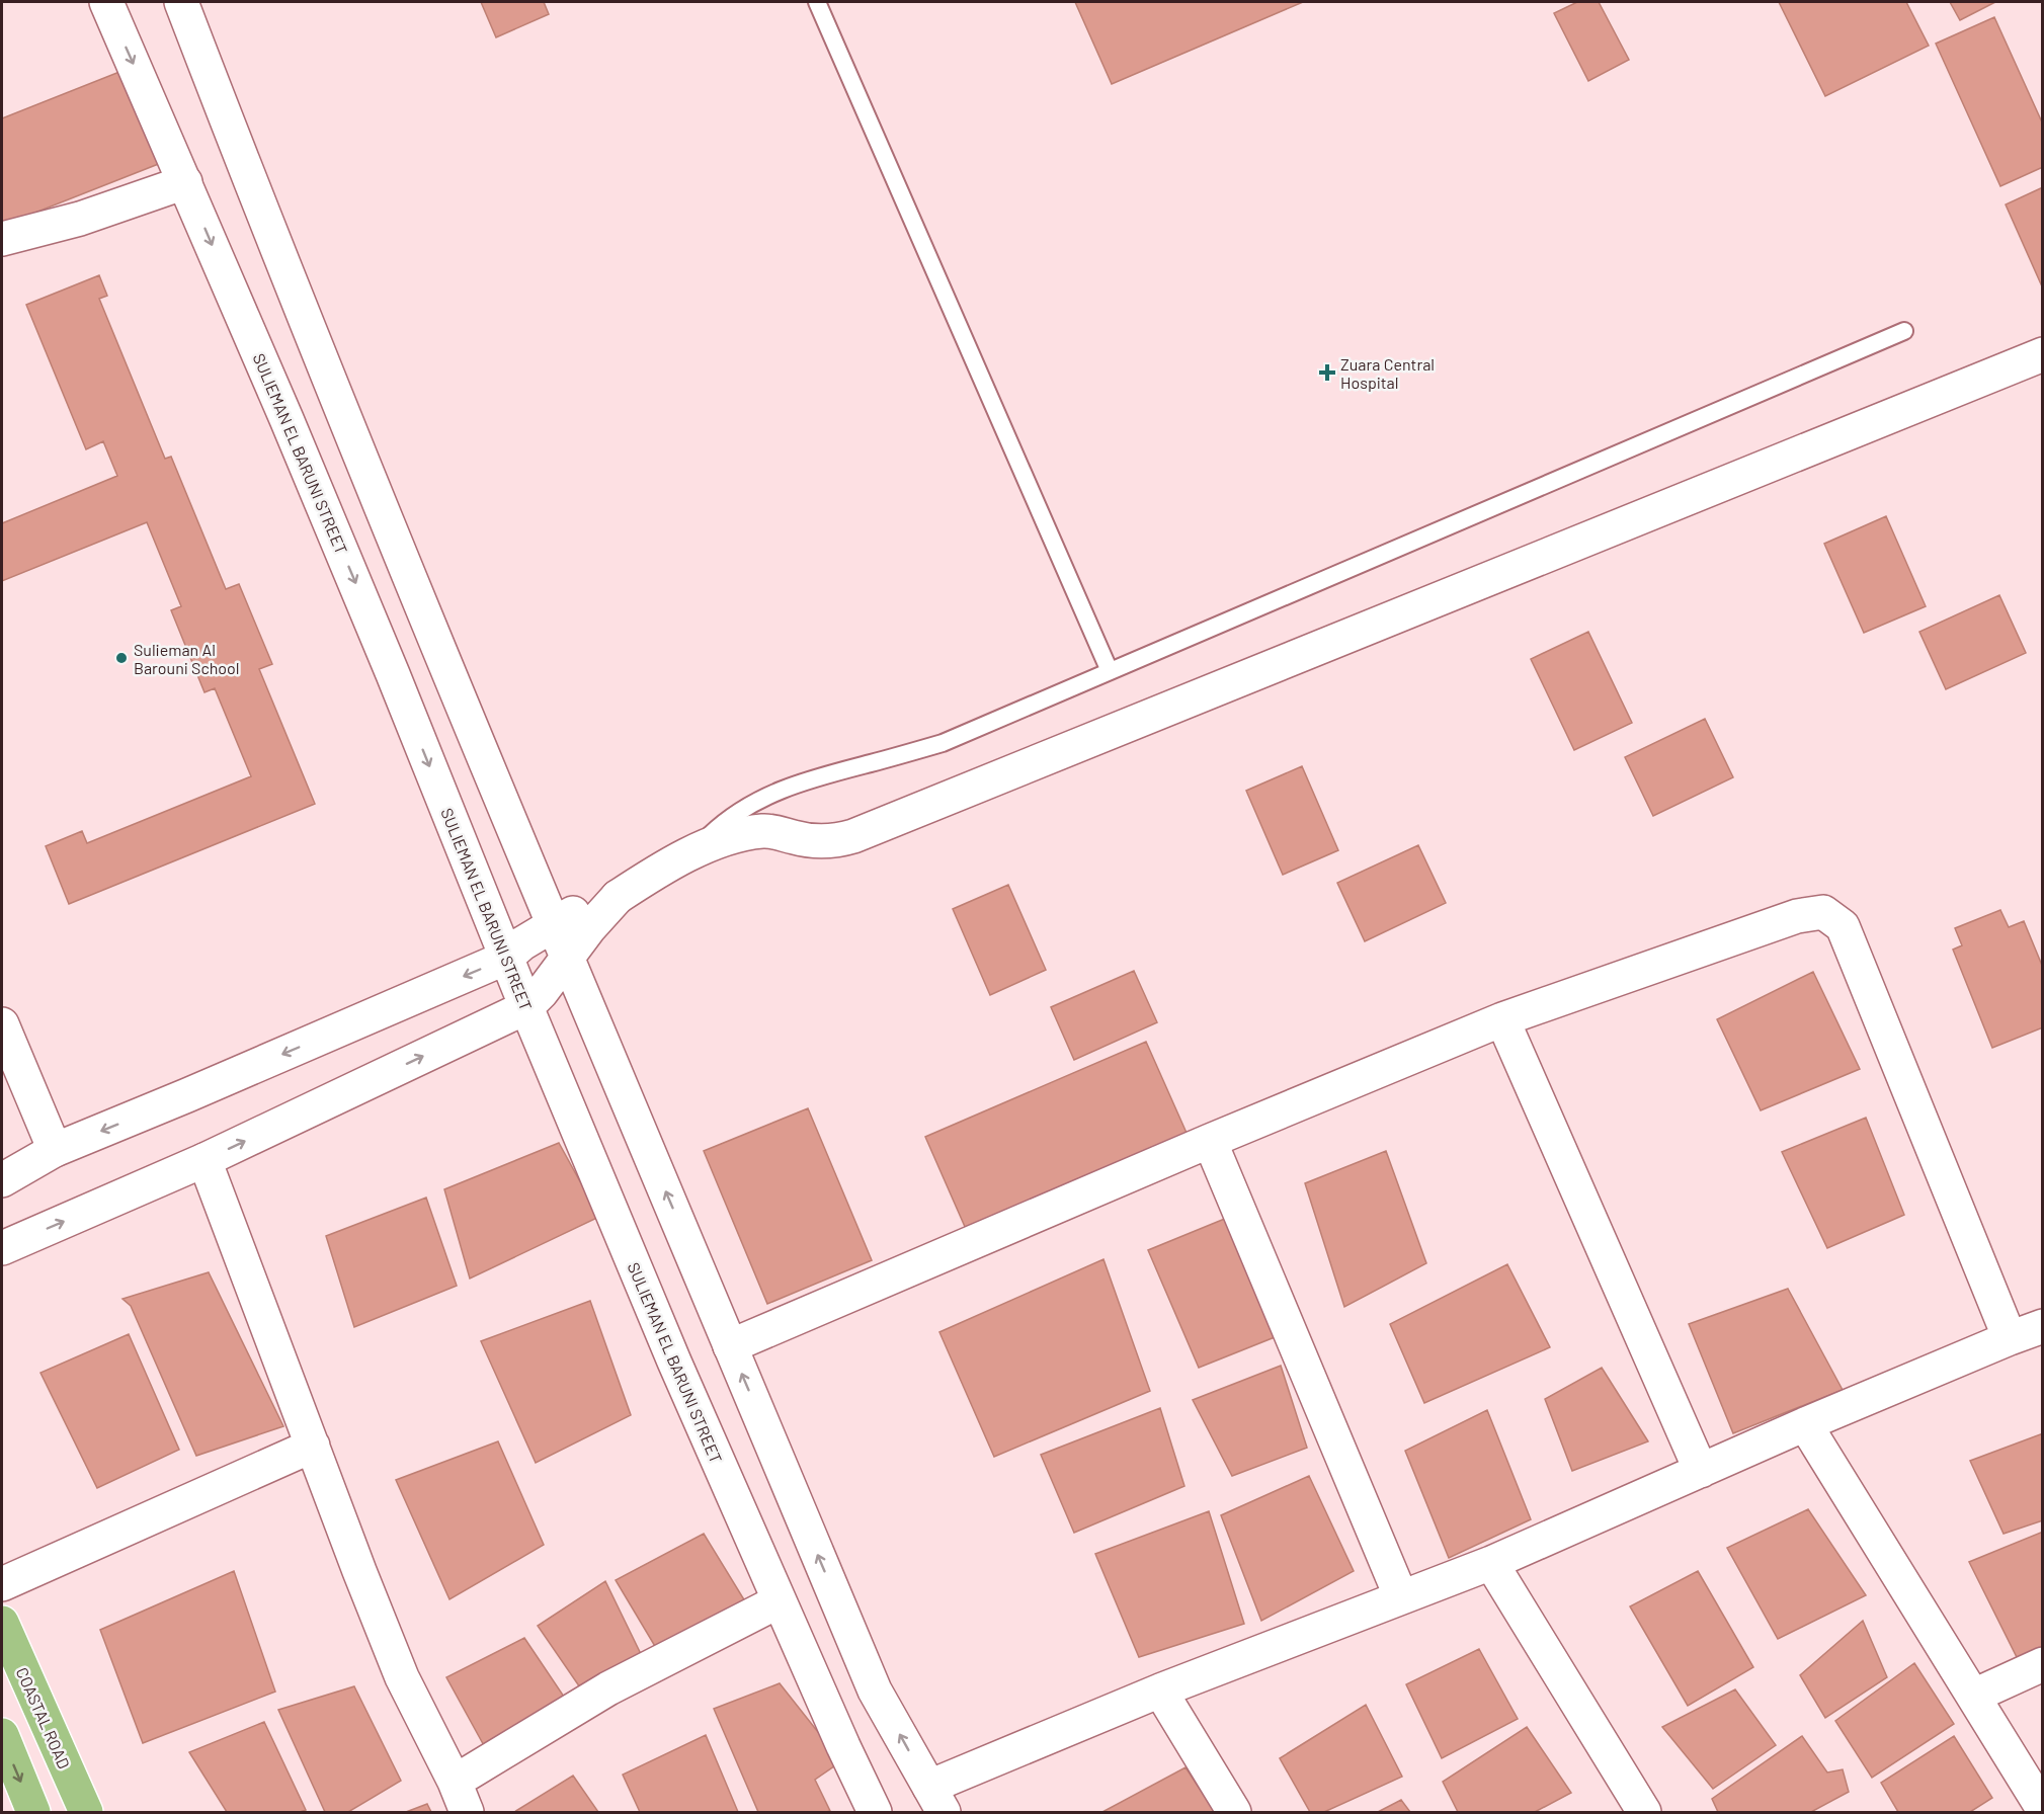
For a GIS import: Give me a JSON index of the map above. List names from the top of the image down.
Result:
{
  "streets": {
    "highway": ["COASTAL ROAD"],
    "street": ["SULIEMAN EL BARUNI STREET"]
  },
  "places": {
    "health": ["Zuara Central Hospital"],
    "other": ["Sulieman Al Barouni School"]
  }
}
